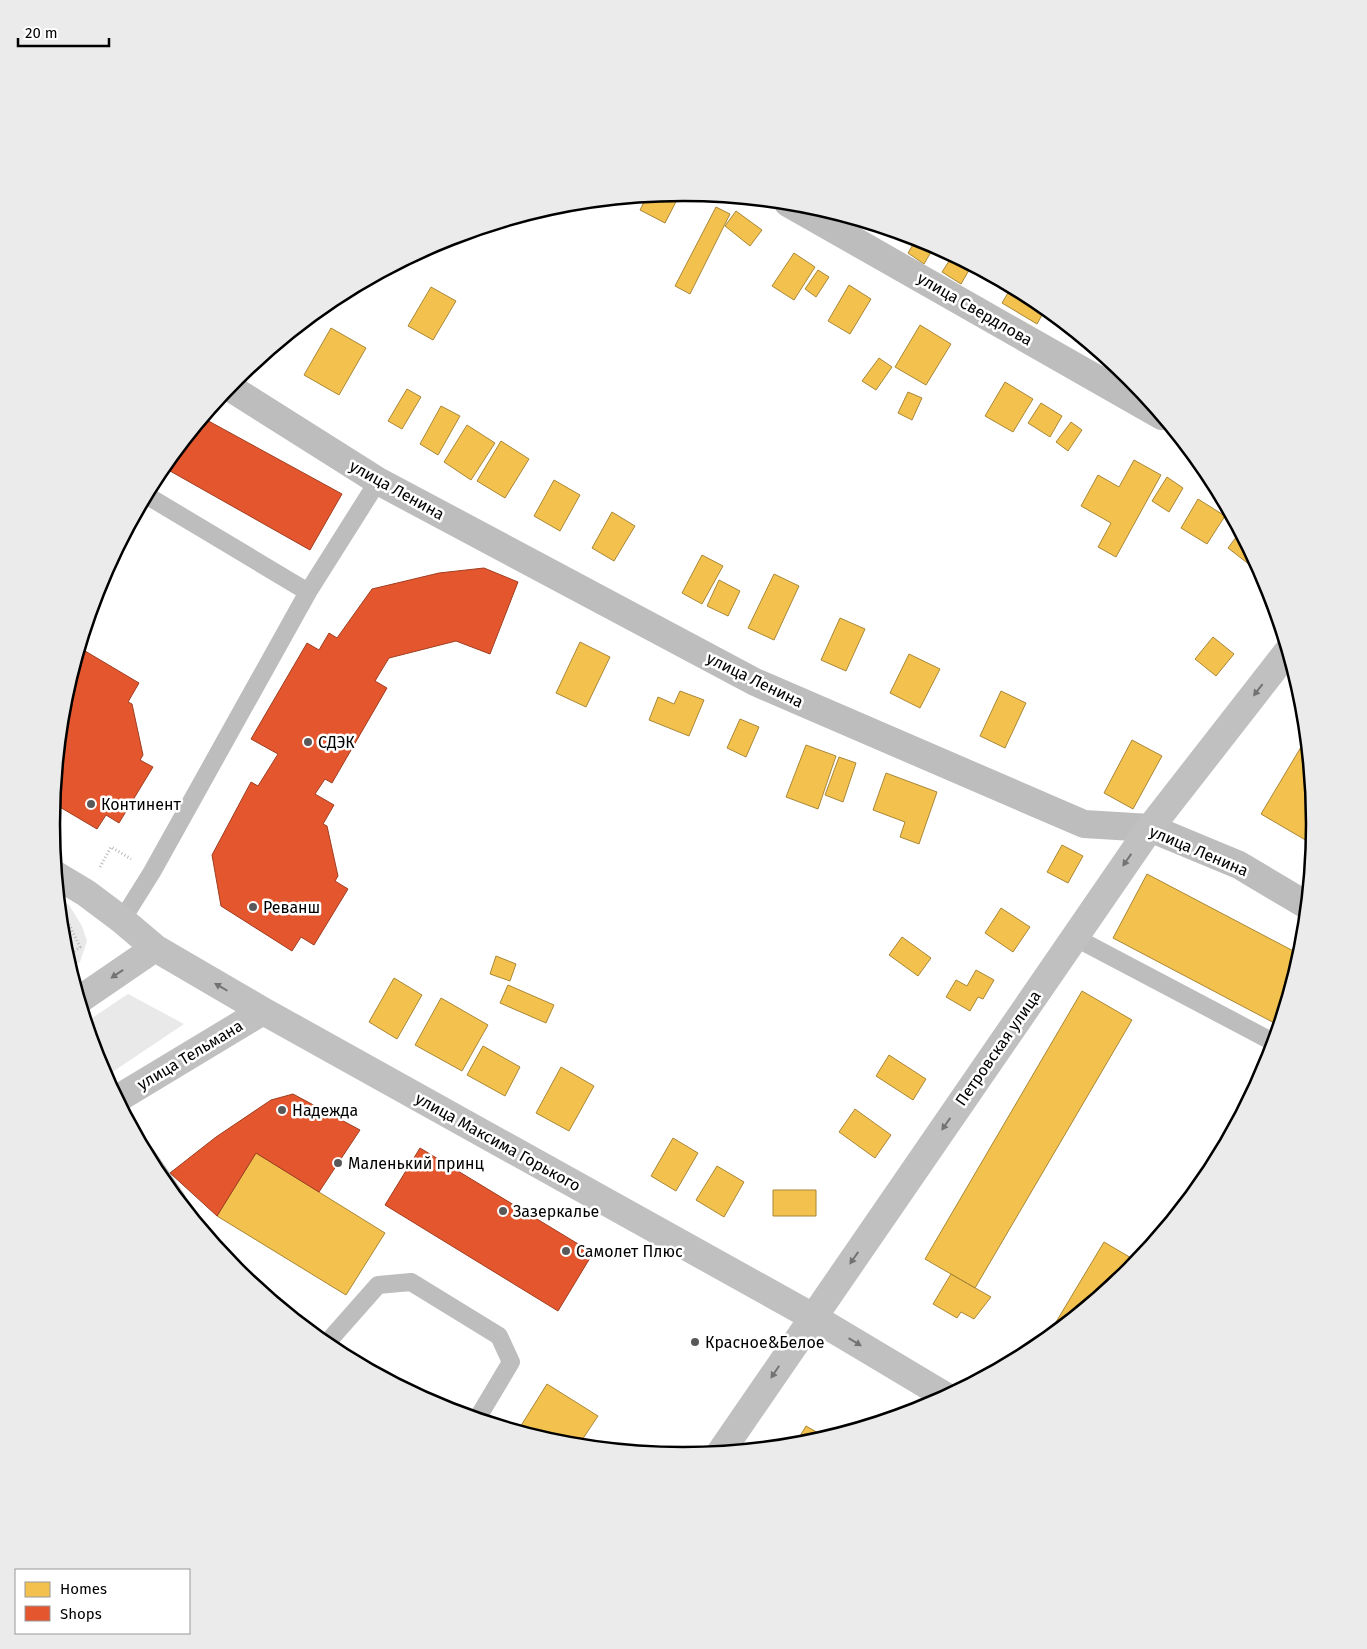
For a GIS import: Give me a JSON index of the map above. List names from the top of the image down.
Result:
{
  "streets": {
    "main road": ["Петровская улица", "улица Тельмана", "улица Максима Горького"],
    "street": ["улица Свердлова", "улица Ленина"]
  },
  "crossings": [
    ["улица Ленина", "Петровская улица"],
    ["Петровская улица", "улица Максима Горького"],
    ["улица Тельмана", "улица Максима Горького"]
  ],
  "one_way": ["Петровская улица"],
  "places": [
    "СДЭК",
    "Континент",
    "Реванш",
    "Надежда",
    "Маленький принц",
    "Зазеркалье",
    "Самолет Плюс",
    "Красное&Белое"
  ],
  "legend": ["Homes", "Shops"],
  "scale_bar": "20 m"
}
